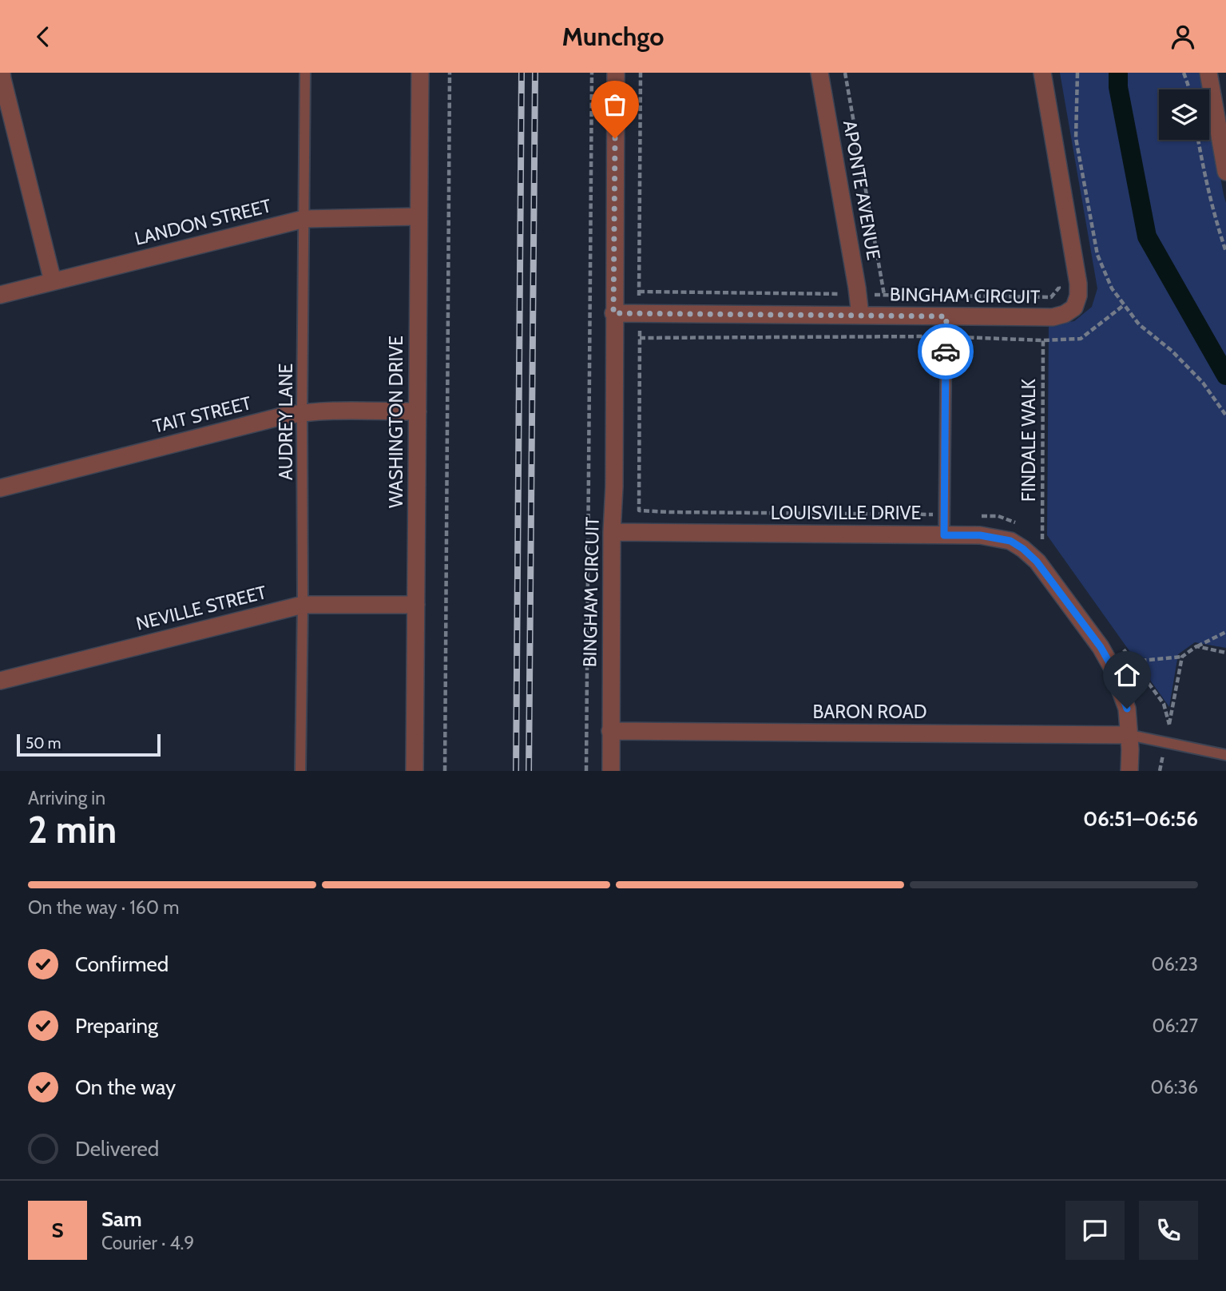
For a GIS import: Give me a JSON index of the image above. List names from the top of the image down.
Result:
{
  "streets": {
    "street": [
      "APONTE AVENUE",
      "LANDON STREET",
      "BINGHAM CIRCUIT",
      "TAIT STREET",
      "WASHINGTON DRIVE",
      "LOUISVILLE DRIVE",
      "NEVILLE STREET",
      "BARON ROAD"
    ],
    "lane": ["AUDREY LANE"],
    "path": ["FINDALE WALK"]
  },
  "crossings": [
    ["APONTE AVENUE", "BINGHAM CIRCUIT"],
    ["LANDON STREET", "AUDREY LANE"],
    ["LANDON STREET", "WASHINGTON DRIVE"],
    ["BINGHAM CIRCUIT", "LOUISVILLE DRIVE"],
    ["BINGHAM CIRCUIT", "BARON ROAD"],
    ["TAIT STREET", "AUDREY LANE"],
    ["TAIT STREET", "WASHINGTON DRIVE"],
    ["AUDREY LANE", "NEVILLE STREET"],
    ["WASHINGTON DRIVE", "NEVILLE STREET"],
    ["LOUISVILLE DRIVE", "BARON ROAD"]
  ],
  "scale_bar": "50 m",
  "page": {
    "header": "Munchgo",
    "scale": "50 m",
    "heading": ["2 min", "Arriving in", "06:51–06:56"],
    "panel": ["Sam", "Courier · 4.9"],
    "bar": "On the way · 160 m",
    "list": [
      ["Confirmed", "06:23"],
      ["Preparing", "06:27"],
      ["On the way", "06:36"],
      "Delivered"
    ],
    "round": "S"
  }
}
